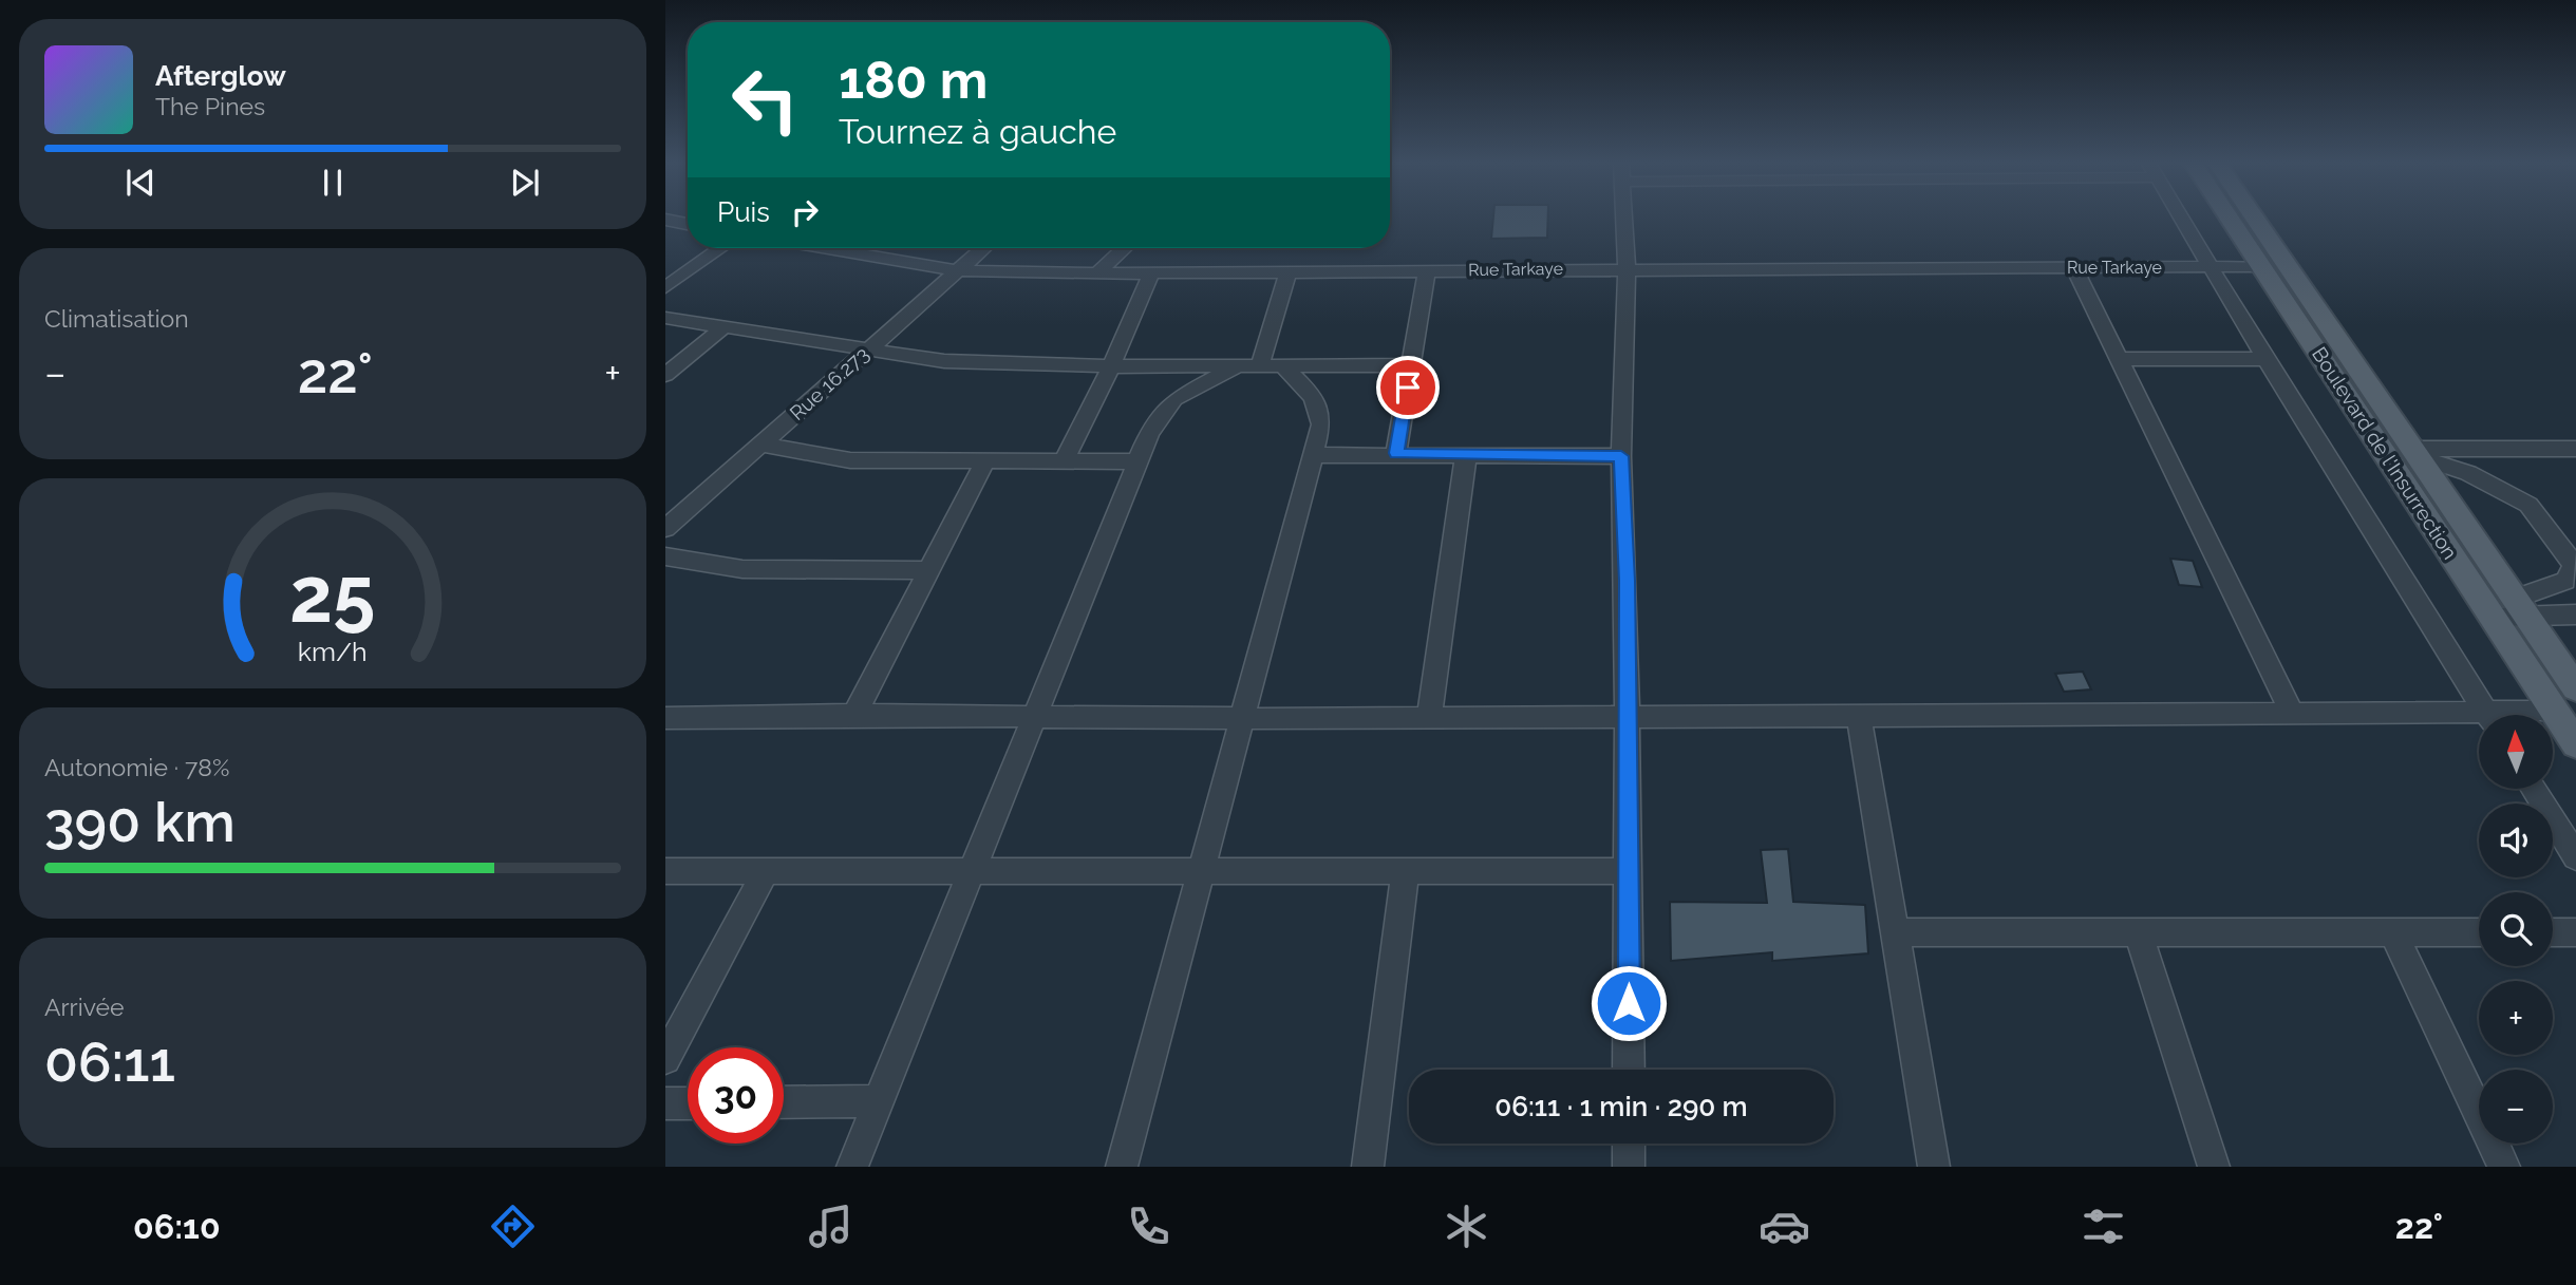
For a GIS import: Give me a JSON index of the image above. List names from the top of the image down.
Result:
{
  "streets": {
    "main road": ["Boulevard de l'Insurrection"],
    "street": ["Rue Tarkaye", "Rue 16.273"]
  },
  "crossings": [
    ["Rue Tarkaye", "Rue 16.273"],
    ["Rue Tarkaye", "Boulevard de l'Insurrection"]
  ],
  "north": "top",
  "page": {
    "turn": ["180 m", "Tournez à gauche"],
    "song": ["Afterglow", "The Pines"],
    "then": "Puis",
    "tile": [
      "Climatisation",
      ["Autonomie · 78%", "390 km"],
      ["Arrivée", "06:11"]
    ],
    "heat": ["−", "22°", "+"],
    "map_buttons": ["+", "−"],
    "limit": "30",
    "trip": "06:11 · 1 min · 290 m",
    "tabs": ["06:10", "22°"],
    "gauge": ["25", "km/h"]
  }
}
